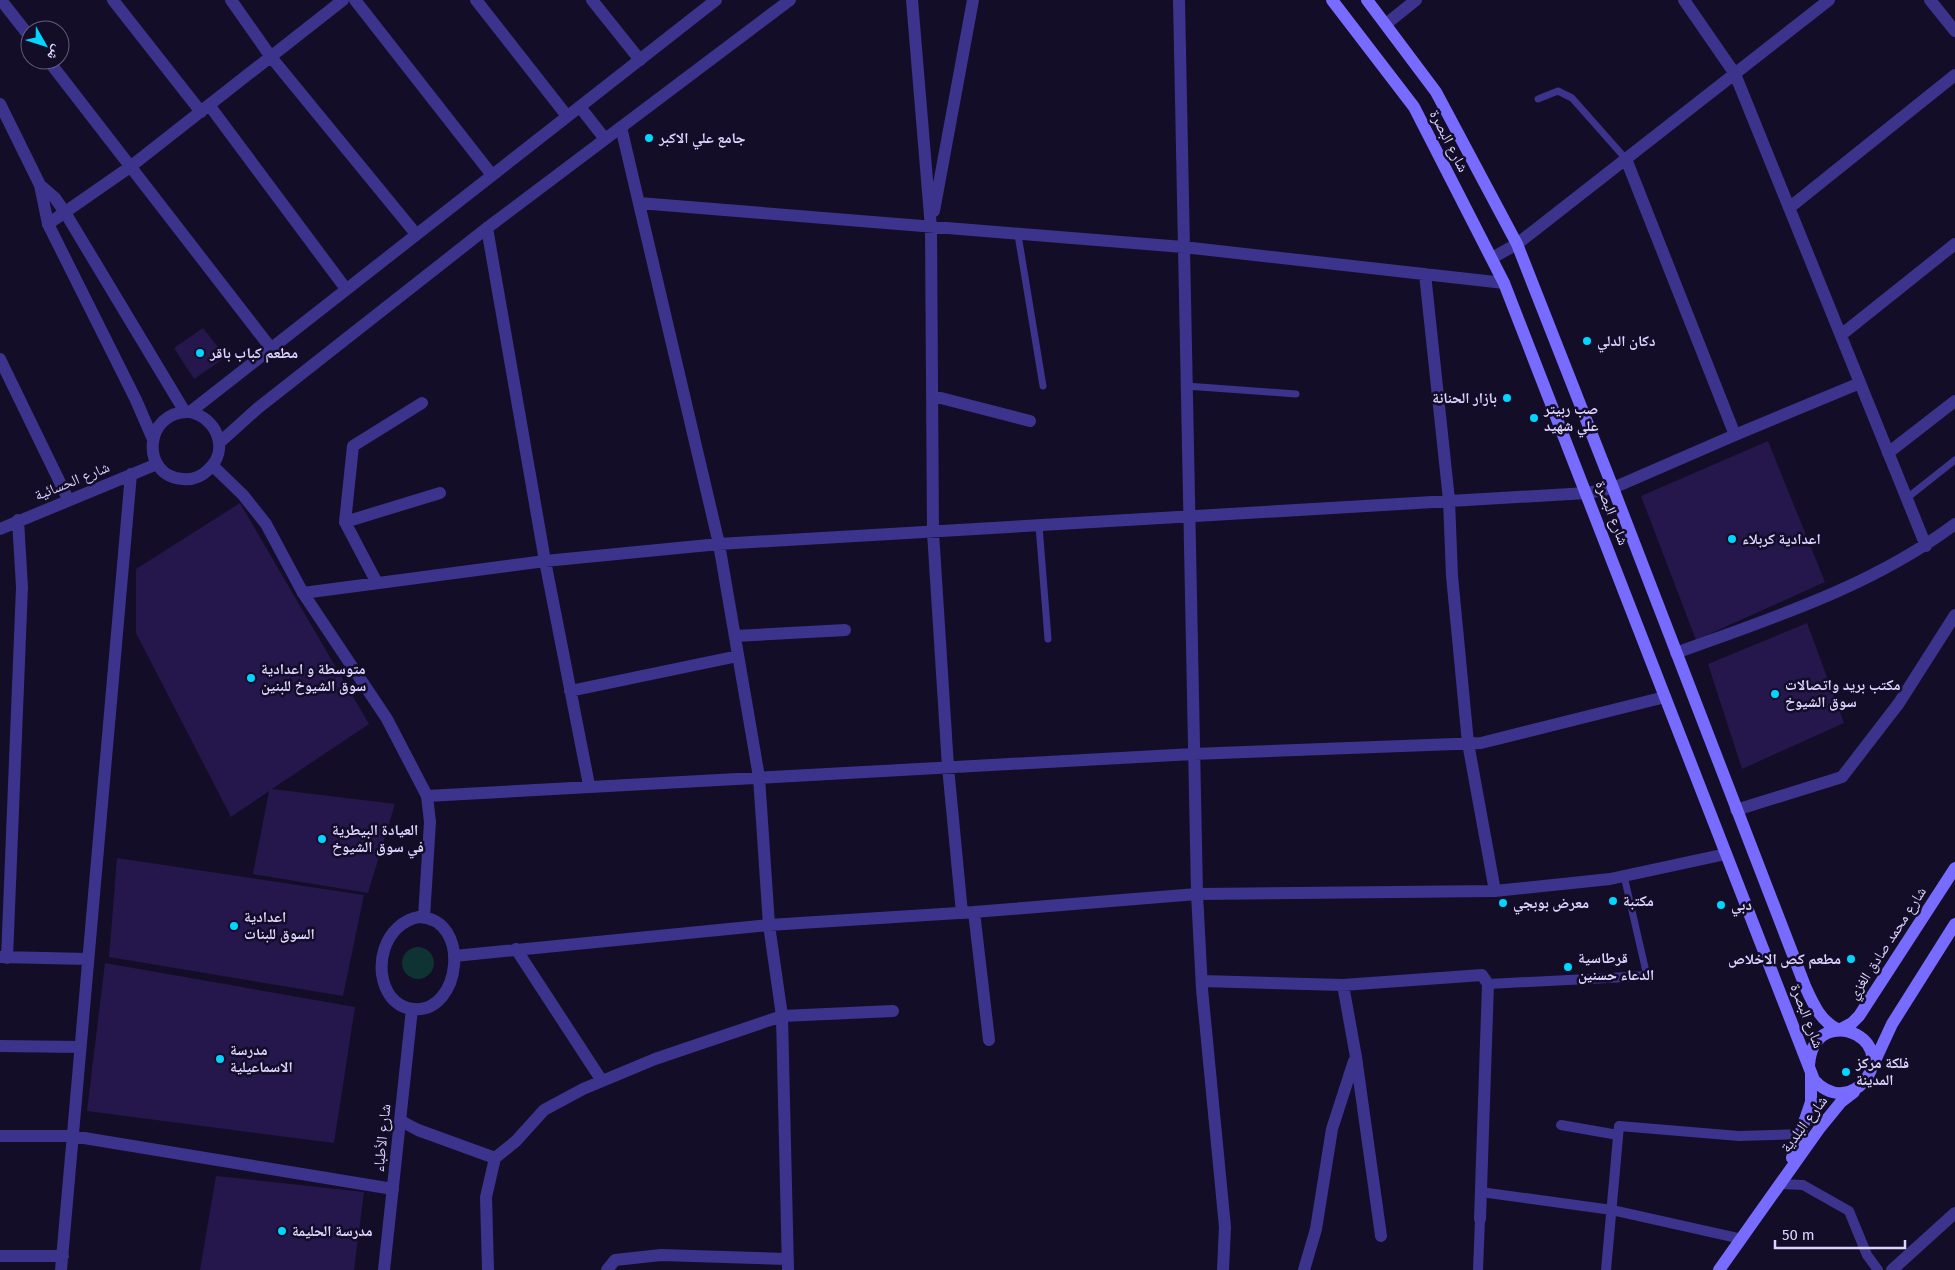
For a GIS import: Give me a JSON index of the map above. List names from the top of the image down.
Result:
{
  "streets": {
    "main road": ["شارع البصرة", "شارع محمد صادق الغزي", "شارع البلدية"],
    "street": ["شارع الحسائية", "شارع الأطباء"]
  },
  "crossings": [
    ["شارع البصرة", "شارع محمد صادق الغزي"],
    ["شارع البصرة", "شارع البلدية"],
    ["شارع محمد صادق الغزي", "شارع البلدية"]
  ],
  "places": [
    "جامع علي الاكبر",
    "دكان الدلي",
    "مطعم كباب باقر",
    "بازار الحنانة",
    "صب ربيتر علي شهيد",
    "اعدادية كربلاء",
    "متوسطة و اعدادية سوق الشيوخ للبنين",
    "مكتب بريد واتصالات سوق الشيوخ",
    "العيادة البيطرية في سوق الشيوخ",
    "مكتبة",
    "معرض بوبجي",
    "دبي",
    "اعدادية السوق للبنات",
    "مطعم كص الاخلاص",
    "قرطاسية الدعاء حسنين",
    "مدرسة الاسماعيلية",
    "فلكة مركز المدينة",
    "مدرسة الحليمة"
  ],
  "scale_bar": "50 m",
  "north": "bottom right"
}
